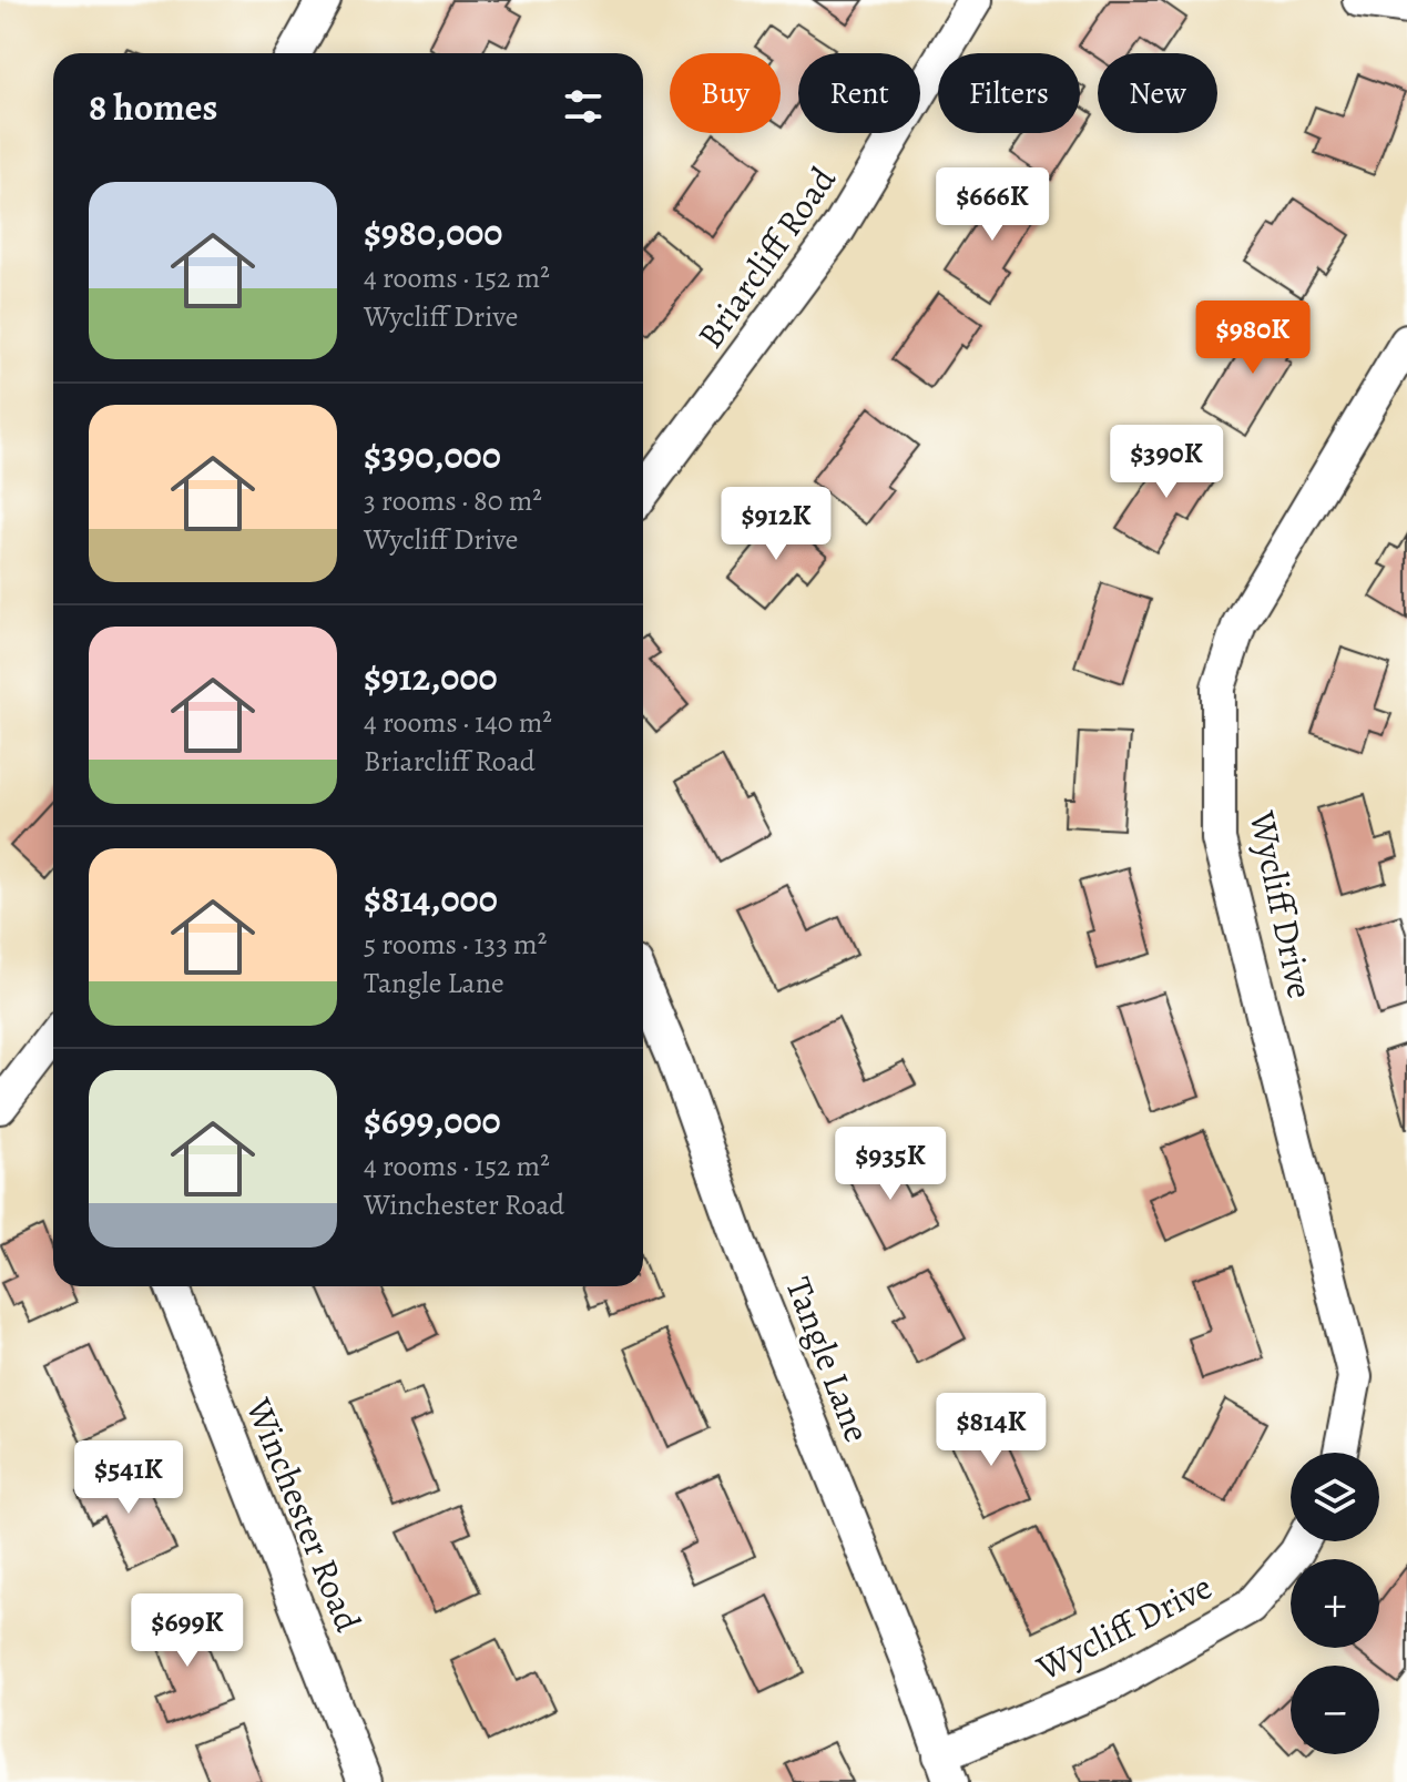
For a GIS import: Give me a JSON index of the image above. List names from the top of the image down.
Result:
{
  "streets": {
    "street": [
      "Briarcliff Road",
      "Wycliff Drive",
      "Tangle Lane",
      "Winchester Road"
    ]
  },
  "crossings": [
    ["Wycliff Drive", "Tangle Lane"]
  ],
  "page": {
    "chip": [
      "Buy",
      "Rent",
      "Filters",
      "New"
    ],
    "heading": "8 homes",
    "list": [
      {
        "name": "$980,000",
        "note": "4 rooms · 152 m² · Wycliff Drive"
      },
      {
        "name": "$390,000",
        "note": "3 rooms · 80 m² · Wycliff Drive"
      },
      {
        "name": "$912,000",
        "note": "4 rooms · 140 m² · Briarcliff Road"
      },
      {
        "name": "$814,000",
        "note": "5 rooms · 133 m² · Tangle Lane"
      },
      {
        "name": "$699,000",
        "note": "4 rooms · 152 m² · Winchester Road"
      }
    ],
    "price": [
      "$666K",
      "$980K",
      "$390K",
      "$912K",
      "$935K",
      "$814K",
      "$541K",
      "$699K"
    ],
    "map_buttons": ["+", "−"]
  }
}
